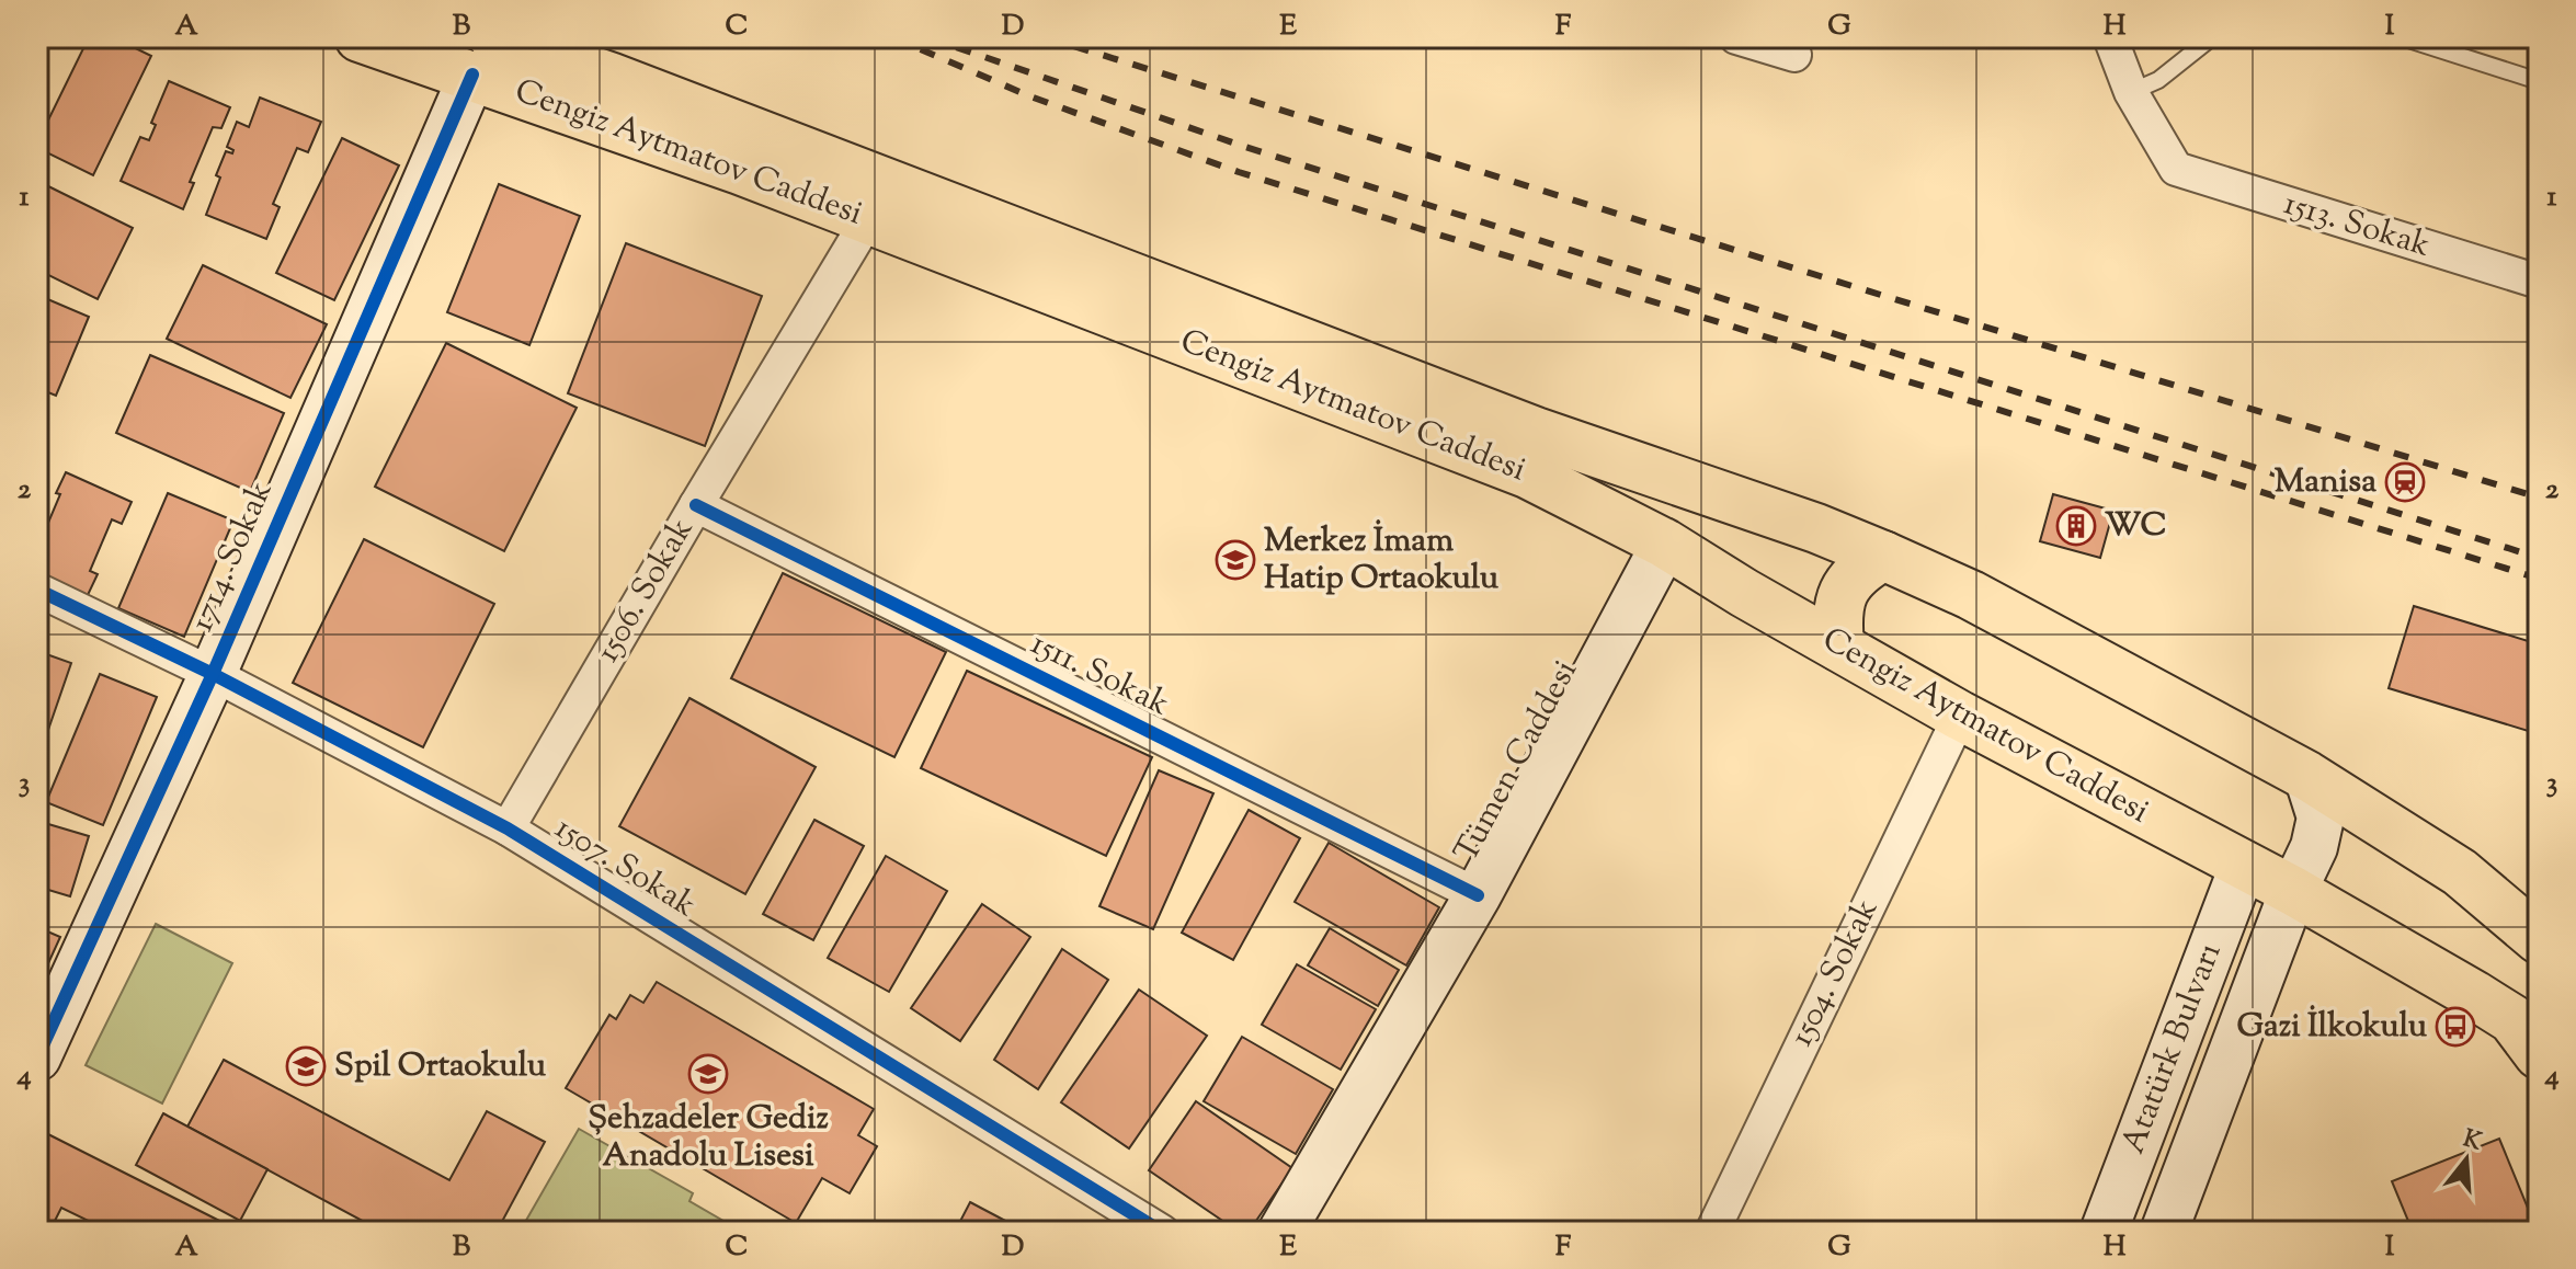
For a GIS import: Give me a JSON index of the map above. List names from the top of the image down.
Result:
{
  "streets": {
    "main road": ["Cengiz Aytmatov Caddesi"],
    "street": [
      "1513. Sokak",
      "1714. Sokak",
      "1506. Sokak",
      "1511. Sokak",
      "Tümen Caddesi",
      "1507. Sokak",
      "1504. Sokak",
      "Atatürk Bulvarı"
    ]
  },
  "crossings": [
    ["Cengiz Aytmatov Caddesi", "1714. Sokak"],
    ["Cengiz Aytmatov Caddesi", "1506. Sokak"],
    ["Cengiz Aytmatov Caddesi", "Tümen Caddesi"],
    ["Cengiz Aytmatov Caddesi", "1504. Sokak"],
    ["Cengiz Aytmatov Caddesi", "Atatürk Bulvarı"],
    ["1714. Sokak", "1507. Sokak"],
    ["1506. Sokak", "1511. Sokak"],
    ["1506. Sokak", "1507. Sokak"],
    ["1511. Sokak", "Tümen Caddesi"]
  ],
  "places": {
    "station": ["Manisa"],
    "building": ["WC"],
    "school or university": ["Merkez İmam Hatip Ortaokulu", "Spil Ortaokulu", "Şehzadeler Gediz Anadolu Lisesi"],
    "bus stop": ["Gazi İlkokulu"]
  },
  "north": "top",
  "grid": {
    "columns": [
      "A",
      "B",
      "C",
      "D",
      "E",
      "F",
      "G",
      "H",
      "I"
    ],
    "rows": [
      "1",
      "2",
      "3",
      "4"
    ]
  }
}
